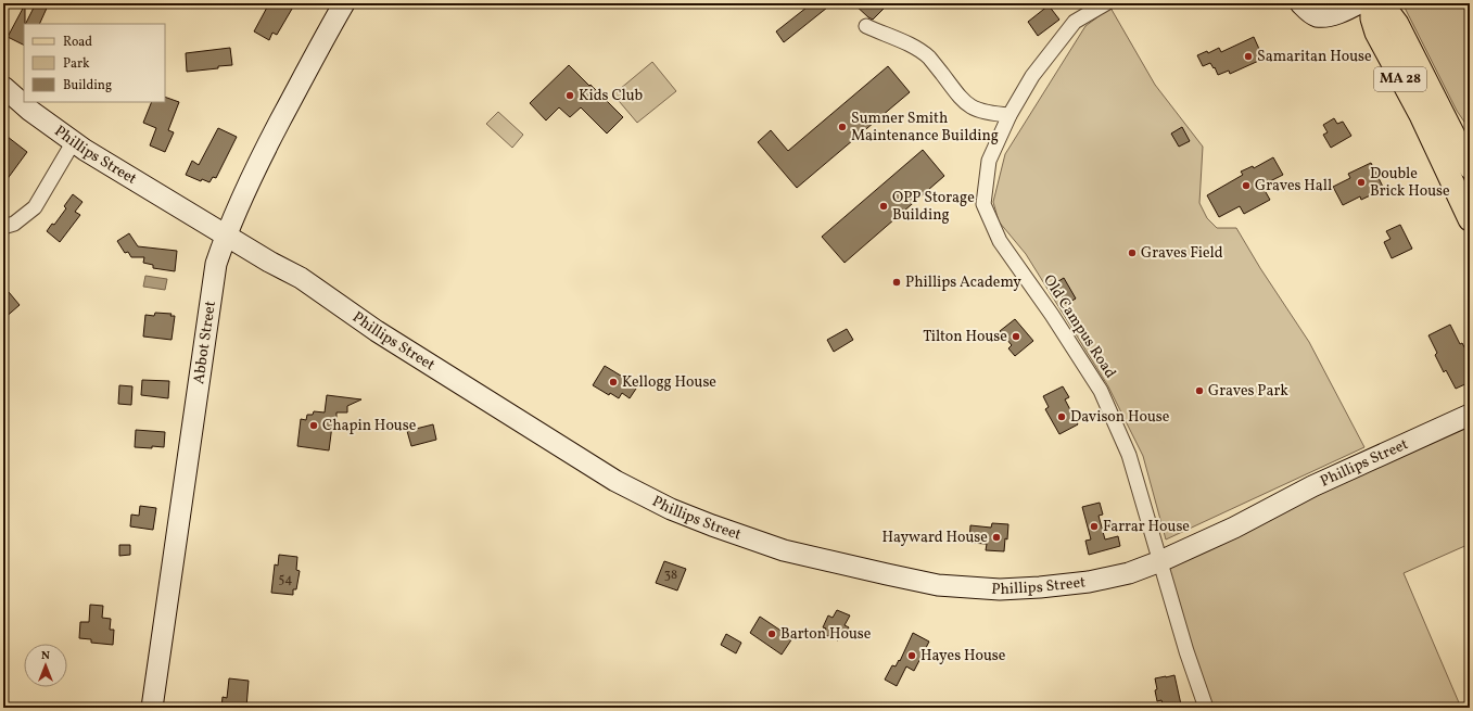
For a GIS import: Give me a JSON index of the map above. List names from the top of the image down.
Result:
{
  "streets": {
    "main road": ["MA 28"],
    "street": ["Phillips Street", "Old Campus Road", "Abbot Street"]
  },
  "crossings": [
    ["Phillips Street", "Old Campus Road"],
    ["Phillips Street", "Abbot Street"]
  ],
  "places": [
    "Samaritan House",
    "Kids Club",
    "Sumner Smith Maintenance Building",
    "Double Brick House",
    "Graves Hall",
    "OPP Storage Building",
    "Graves Field",
    "Phillips Academy",
    "Tilton House",
    "Kellogg House",
    "Graves Park",
    "Davison House",
    "Chapin House",
    "Farrar House",
    "Hayward House",
    "Barton House",
    "Hayes House"
  ],
  "house_numbers": ["38", "54"],
  "legend": ["Road", "Park", "Building"],
  "north": "top"
}
